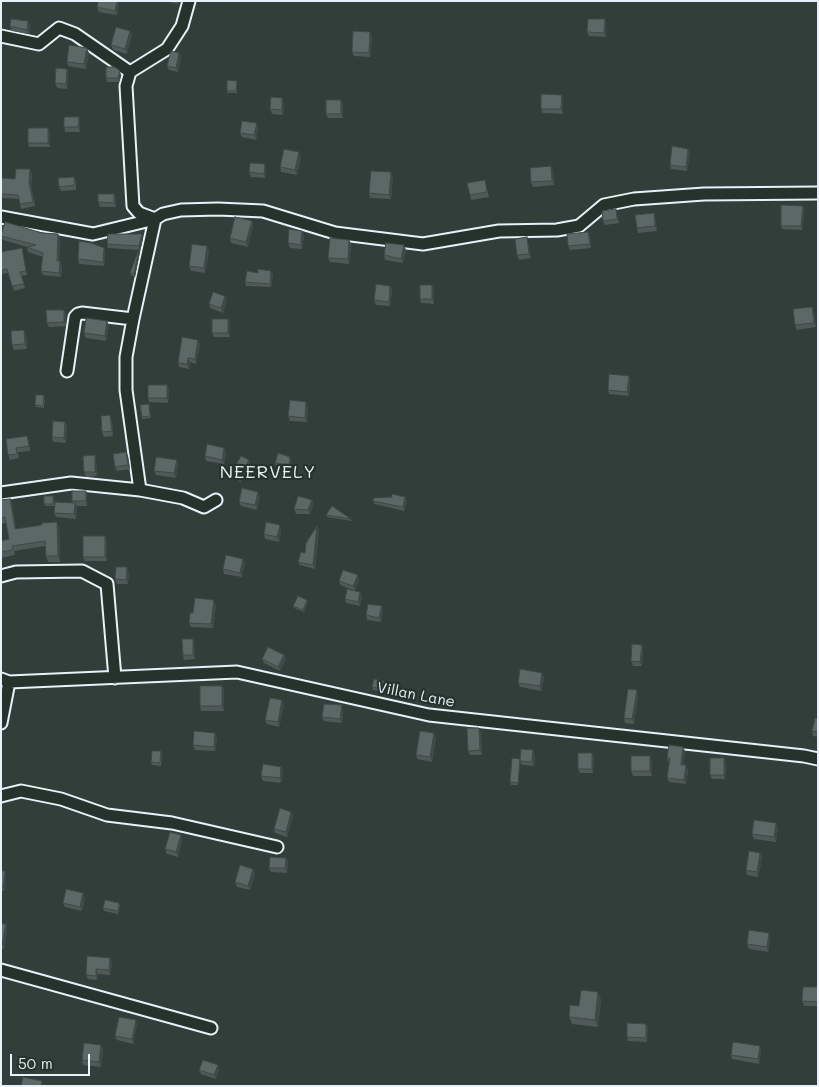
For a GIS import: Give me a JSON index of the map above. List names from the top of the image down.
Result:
{
  "streets": {
    "street": ["Villan Lane"]
  },
  "districts": ["NEERVELY"],
  "scale_bar": "50 m"
}
